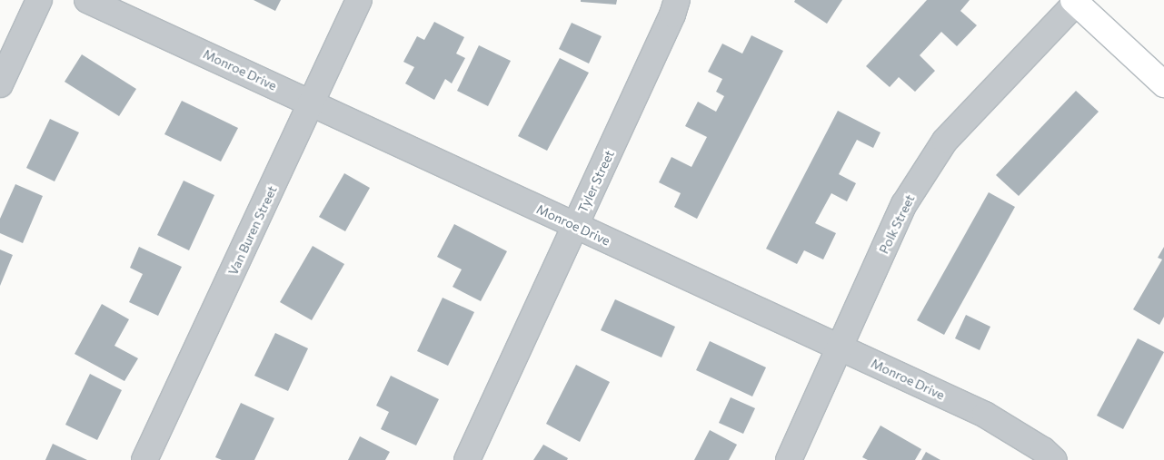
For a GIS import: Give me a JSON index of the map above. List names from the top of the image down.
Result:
{
  "streets": {
    "street": [
      "Monroe Drive",
      "Tyler Street",
      "Polk Street",
      "Van Buren Street"
    ]
  },
  "crossings": [
    ["Monroe Drive", "Tyler Street"],
    ["Monroe Drive", "Polk Street"],
    ["Monroe Drive", "Van Buren Street"]
  ]
}
